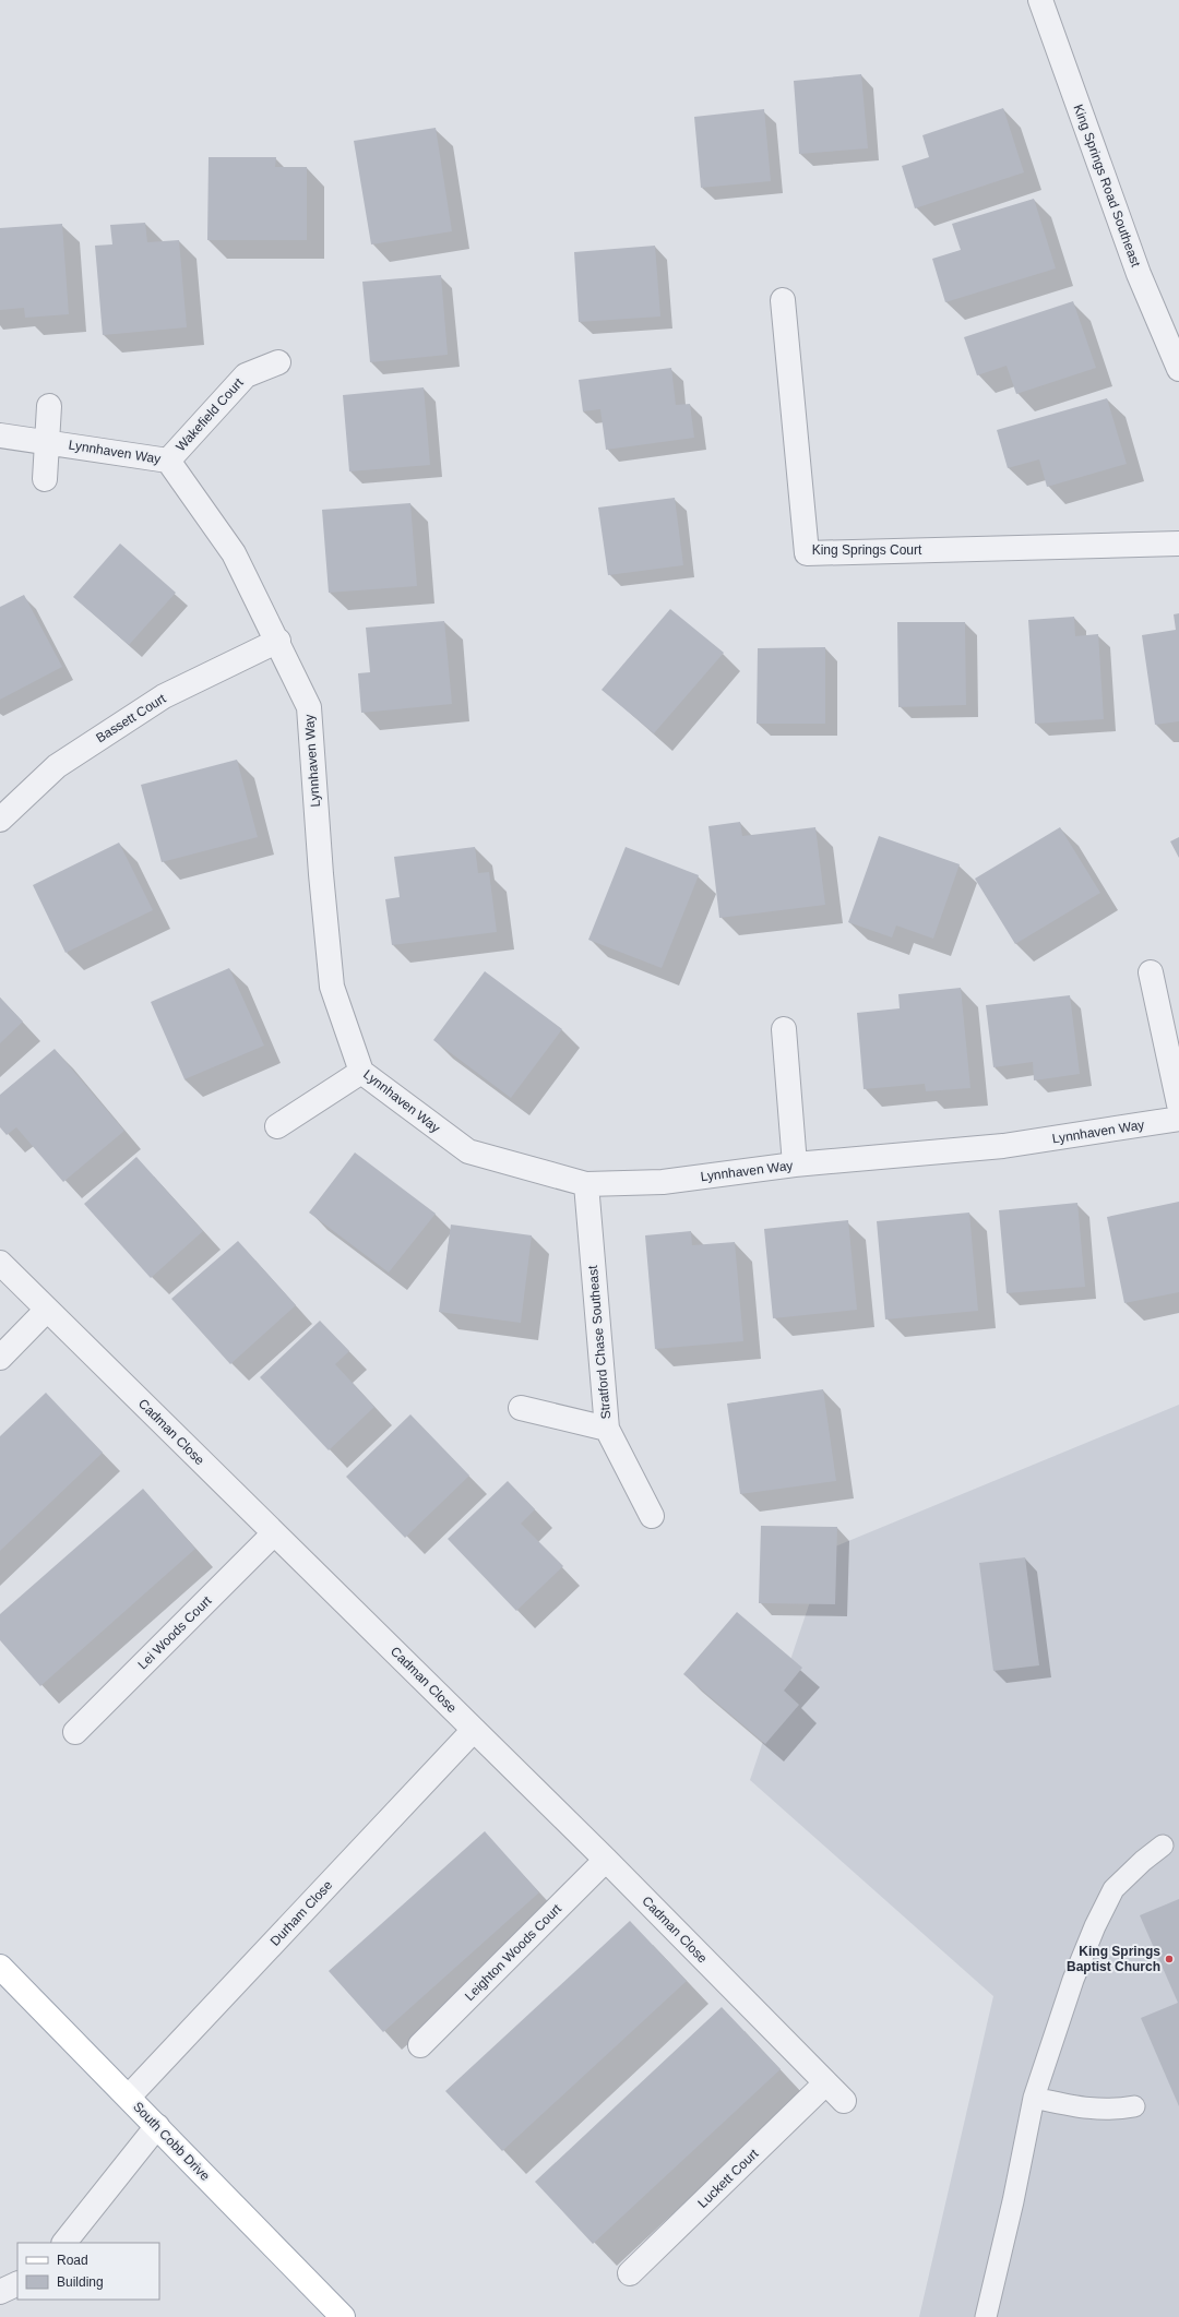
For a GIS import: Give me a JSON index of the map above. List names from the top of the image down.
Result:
{
  "streets": {
    "main road": ["South Cobb Drive"],
    "street": [
      "King Springs Road Southeast",
      "Wakefield Court",
      "Lynnhaven Way",
      "King Springs Court",
      "Bassett Court",
      "Stratford Chase Southeast",
      "Cadman Close",
      "Lei Woods Court",
      "Durham Close",
      "Leighton Woods Court",
      "Luckett Court"
    ]
  },
  "crossings": [
    ["Wakefield Court", "Lynnhaven Way"],
    ["Lynnhaven Way", "Bassett Court"],
    ["Lynnhaven Way", "Stratford Chase Southeast"],
    ["Cadman Close", "Lei Woods Court"],
    ["Cadman Close", "Durham Close"],
    ["Cadman Close", "Leighton Woods Court"],
    ["Cadman Close", "Luckett Court"],
    ["Durham Close", "South Cobb Drive"]
  ],
  "places": ["King Springs Baptist Church"],
  "legend": ["Road", "Building"]
}
